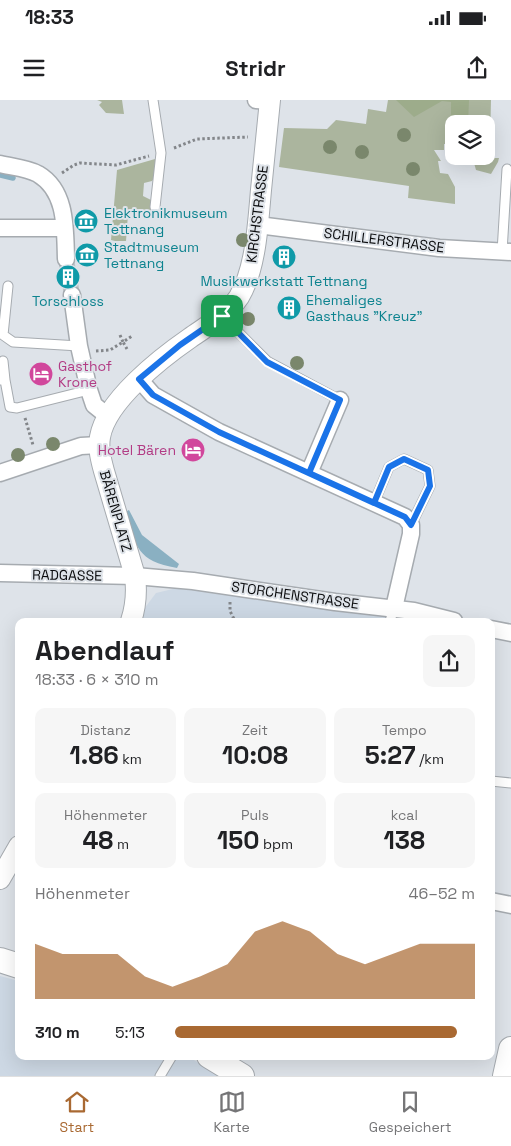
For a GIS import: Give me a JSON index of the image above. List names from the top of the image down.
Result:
{
  "streets": {
    "street": [
      "KIRCHSTRASSE",
      "SCHILLERSTRASSE",
      "BÄRENPLATZ",
      "RADGASSE",
      "STORCHENSTRASSE"
    ]
  },
  "crossings": [
    ["KIRCHSTRASSE", "SCHILLERSTRASSE"],
    ["KIRCHSTRASSE", "BÄRENPLATZ"],
    ["BÄRENPLATZ", "RADGASSE"],
    ["BÄRENPLATZ", "STORCHENSTRASSE"],
    ["RADGASSE", "STORCHENSTRASSE"]
  ],
  "places": {
    "museum": ["Elektronikmuseum Tettnang", "Stadtmuseum Tettnang"],
    "building": ["Musikwerkstatt Tettnang", "Torschloss", "Ehemaliges Gasthaus \"Kreuz\""],
    "hotel": ["Gasthof Krone", "Hotel Bären"]
  },
  "page": {
    "status": "18:33",
    "header": "Stridr",
    "heading": ["Abendlauf", "18:33 · 6 × 310 m"],
    "stats": [
      ["Distanz", "1.86 km"],
      ["Zeit", "10:08"],
      ["Tempo", "5:27 /km"],
      ["Höhenmeter", "48 m"],
      ["Puls", "150 bpm"],
      ["kcal", "138"]
    ],
    "chart": ["Höhenmeter", "46–52 m"],
    "list": [
      {
        "name": "310 m",
        "note": "5:13"
      }
    ],
    "tabs": ["Start", "Karte", "Gespeichert"]
  }
}
